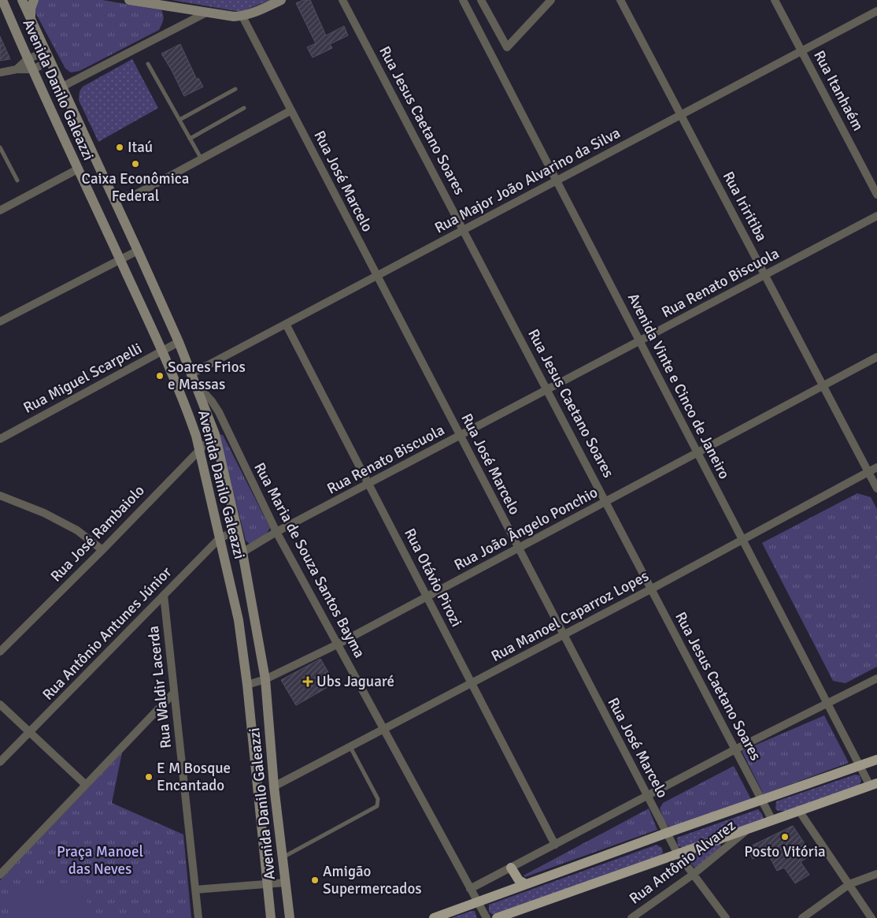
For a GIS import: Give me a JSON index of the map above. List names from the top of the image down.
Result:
{
  "streets": {
    "main road": ["Avenida Danilo Galeazzi"],
    "street": [
      "Rua Itanhaém",
      "Rua Jesus Caetano Soares",
      "Rua Major João Alvarino da Silva",
      "Rua José Marcelo",
      "Rua Iriritiba",
      "Rua Renato Biscuola",
      "Rua Miguel Scarpelli",
      "Avenida Vinte e Cinco de Janeiro",
      "Rua João Ângelo Ponchio",
      "Rua José Rambaiolo",
      "Rua Maria de Souza Santos Bayma",
      "Rua Otávio Pirozi",
      "Rua Manoel Caparroz Lopes",
      "Rua Antônio Antunes Júnior",
      "Rua Waldir Lacerda",
      "Rua Antônio Alvarez"
    ]
  },
  "crossings": [
    ["Avenida Danilo Galeazzi", "Rua Major João Alvarino da Silva"],
    ["Avenida Danilo Galeazzi", "Rua Renato Biscuola"],
    ["Avenida Danilo Galeazzi", "Rua Miguel Scarpelli"],
    ["Avenida Danilo Galeazzi", "Rua João Ângelo Ponchio"],
    ["Avenida Danilo Galeazzi", "Rua José Rambaiolo"],
    ["Avenida Danilo Galeazzi", "Rua Maria de Souza Santos Bayma"],
    ["Avenida Danilo Galeazzi", "Rua Manoel Caparroz Lopes"],
    ["Avenida Danilo Galeazzi", "Rua Antônio Antunes Júnior"],
    ["Rua Itanhaém", "Rua Major João Alvarino da Silva"],
    ["Rua Jesus Caetano Soares", "Rua Major João Alvarino da Silva"],
    ["Rua Jesus Caetano Soares", "Rua Renato Biscuola"],
    ["Rua Jesus Caetano Soares", "Rua João Ângelo Ponchio"],
    ["Rua Jesus Caetano Soares", "Rua Manoel Caparroz Lopes"],
    ["Rua Major João Alvarino da Silva", "Rua José Marcelo"],
    ["Rua Major João Alvarino da Silva", "Rua Iriritiba"],
    ["Rua Major João Alvarino da Silva", "Avenida Vinte e Cinco de Janeiro"],
    ["Rua Major João Alvarino da Silva", "Rua Maria de Souza Santos Bayma"],
    ["Rua Major João Alvarino da Silva", "Rua Otávio Pirozi"],
    ["Rua José Marcelo", "Rua Renato Biscuola"],
    ["Rua José Marcelo", "Rua João Ângelo Ponchio"],
    ["Rua José Marcelo", "Rua Manoel Caparroz Lopes"],
    ["Rua José Marcelo", "Rua Antônio Alvarez"],
    ["Rua Iriritiba", "Rua Renato Biscuola"],
    ["Rua Iriritiba", "Rua João Ângelo Ponchio"],
    ["Rua Iriritiba", "Rua Manoel Caparroz Lopes"],
    ["Rua Renato Biscuola", "Avenida Vinte e Cinco de Janeiro"],
    ["Rua Renato Biscuola", "Rua Maria de Souza Santos Bayma"],
    ["Rua Renato Biscuola", "Rua Otávio Pirozi"],
    ["Avenida Vinte e Cinco de Janeiro", "Rua João Ângelo Ponchio"],
    ["Avenida Vinte e Cinco de Janeiro", "Rua Manoel Caparroz Lopes"],
    ["Rua João Ângelo Ponchio", "Rua Maria de Souza Santos Bayma"],
    ["Rua João Ângelo Ponchio", "Rua Otávio Pirozi"],
    ["Rua Maria de Souza Santos Bayma", "Rua Manoel Caparroz Lopes"],
    ["Rua Otávio Pirozi", "Rua Manoel Caparroz Lopes"],
    ["Rua Antônio Antunes Júnior", "Rua Waldir Lacerda"]
  ],
  "parks": ["Praça Manoel das Neves"],
  "places": {
    "other": [
      "Itaú",
      "Caixa Econômica Federal",
      "Soares Frios e Massas",
      "E M Bosque Encantado",
      "Posto Vitória",
      "Amigão Supermercados"
    ],
    "health": ["Ubs Jaguaré"]
  }
}
